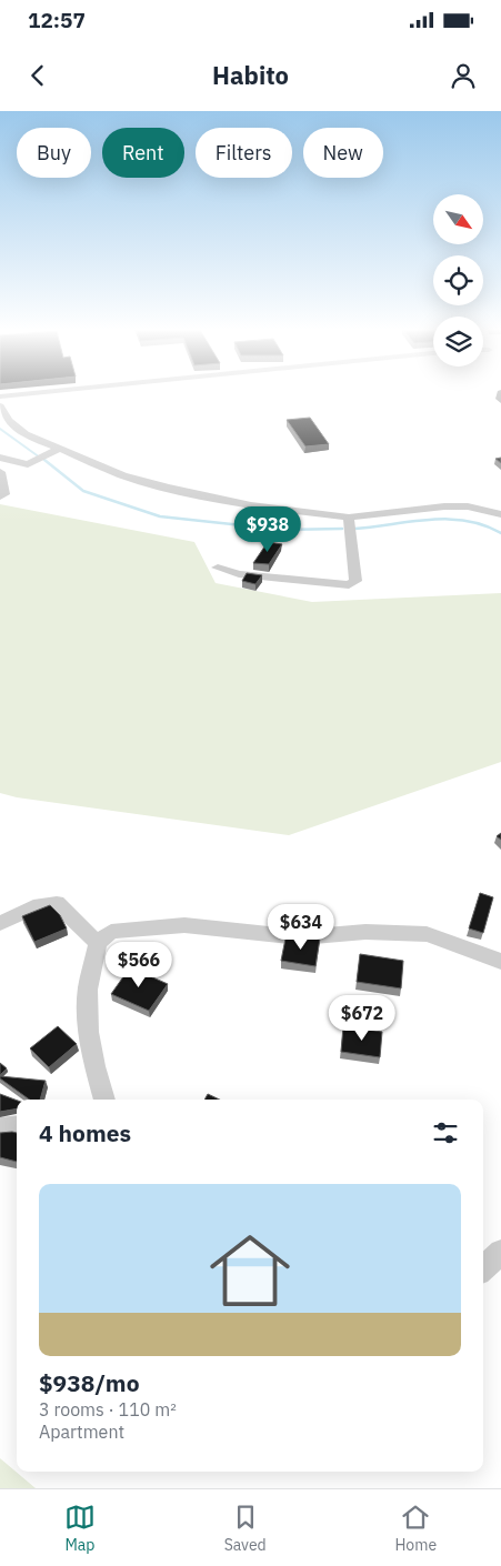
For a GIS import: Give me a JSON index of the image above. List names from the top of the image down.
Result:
{
  "north": "bottom right",
  "page": {
    "status": "12:57",
    "header": "Habito",
    "chip": [
      "Buy",
      "Rent",
      "Filters",
      "New"
    ],
    "price": [
      "$938",
      "$634",
      "$566",
      "$672"
    ],
    "heading": "4 homes",
    "list": [
      {
        "name": "$938/mo",
        "note": "3 rooms · 110 m² · Apartment"
      }
    ],
    "tabs": ["Map", "Saved", "Home"]
  }
}
